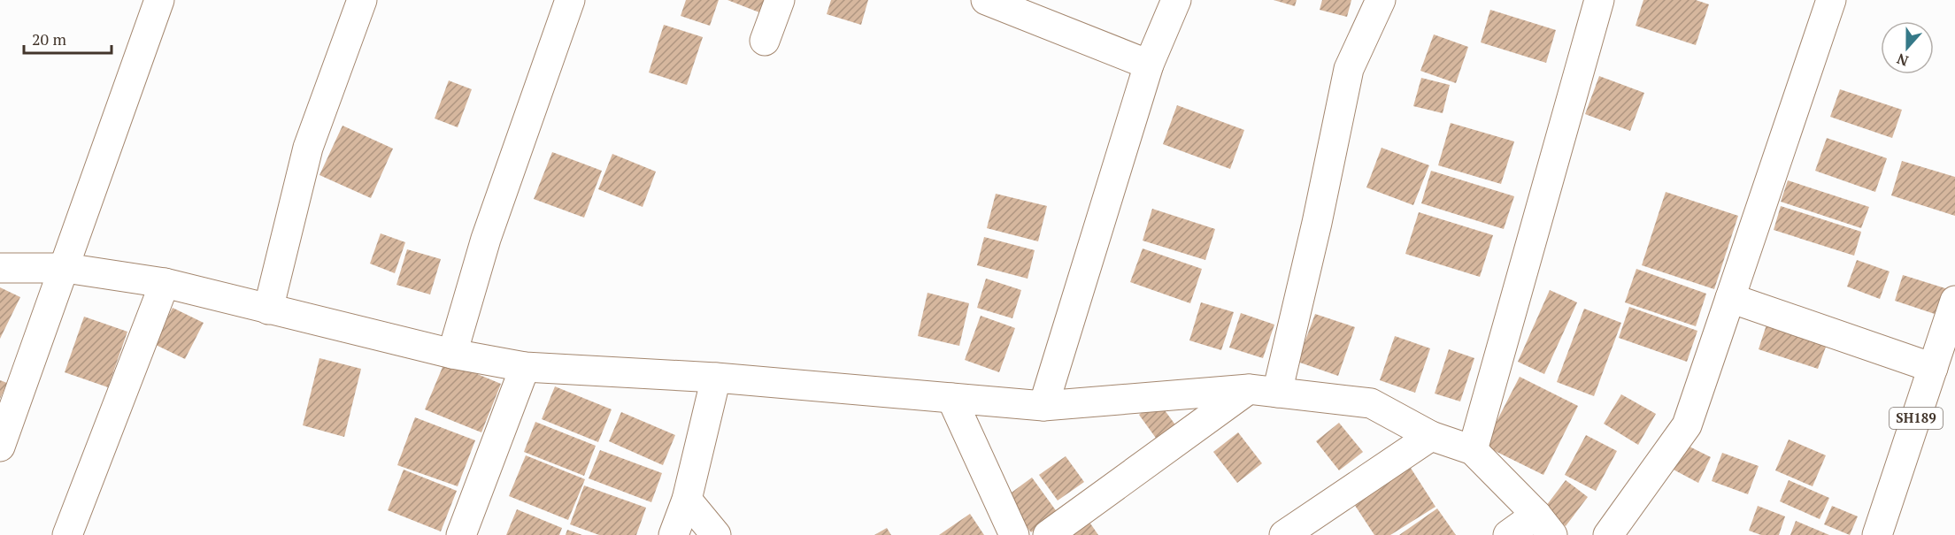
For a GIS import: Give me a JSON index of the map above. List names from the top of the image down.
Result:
{
  "streets": {
    "street": ["SH189"]
  },
  "scale_bar": "20 m",
  "north": "bottom"
}
